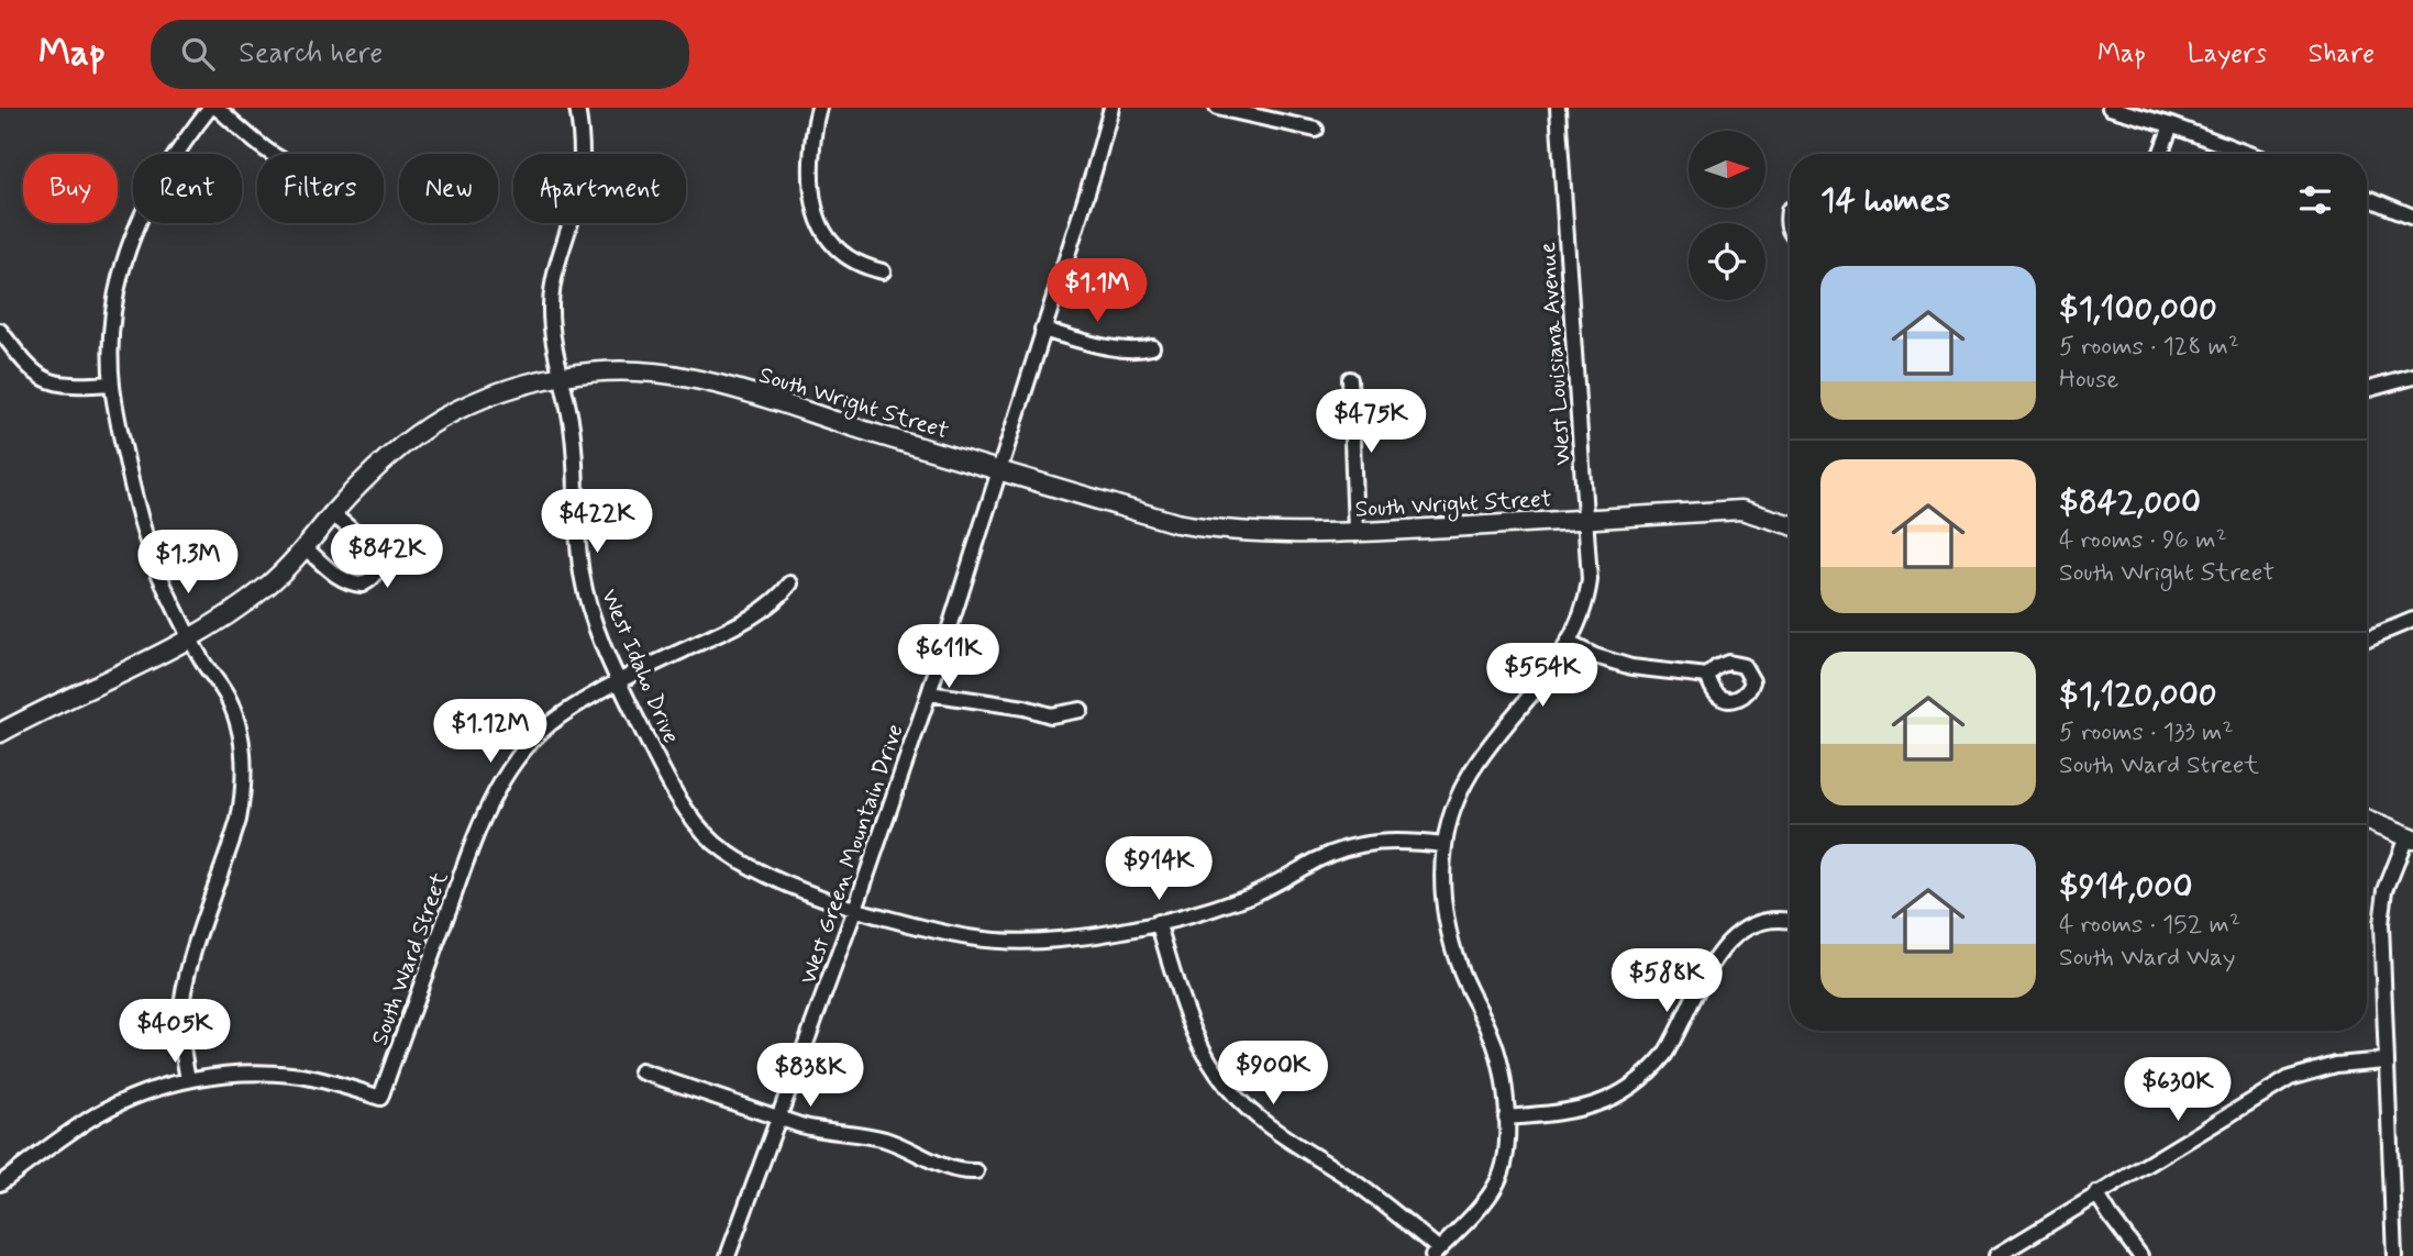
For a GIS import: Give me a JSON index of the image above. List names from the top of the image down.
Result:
{
  "streets": {
    "street": [
      "West Louisiana Avenue",
      "South Wright Street",
      "West Idaho Drive",
      "West Green Mountain Drive",
      "South Ward Street"
    ]
  },
  "crossings": [
    ["West Louisiana Avenue", "South Wright Street"],
    ["West Louisiana Avenue", "West Idaho Drive"],
    ["South Wright Street", "West Idaho Drive"],
    ["South Wright Street", "West Green Mountain Drive"],
    ["West Idaho Drive", "West Green Mountain Drive"],
    ["West Idaho Drive", "South Ward Street"]
  ],
  "north": "right",
  "page": {
    "header": "Map",
    "search": "Search here",
    "nav": ["Map", "Layers", "Share"],
    "chip": [
      "Buy",
      "Rent",
      "Filters",
      "New",
      "Apartment"
    ],
    "heading": "14 homes",
    "list": [
      {
        "name": "$1,100,000",
        "note": "5 rooms · 128 m² · House"
      },
      {
        "name": "$842,000",
        "note": "4 rooms · 96 m² · South Wright Street"
      },
      {
        "name": "$1,120,000",
        "note": "5 rooms · 133 m² · South Ward Street"
      },
      {
        "name": "$914,000",
        "note": "4 rooms · 152 m² · South Ward Way"
      }
    ],
    "price": [
      "$1.1M",
      "$475K",
      "$422K",
      "$842K",
      "$1.3M",
      "$611K",
      "$554K",
      "$1.12M",
      "$914K",
      "$588K",
      "$405K",
      "$900K",
      "$838K",
      "$630K"
    ]
  }
}
